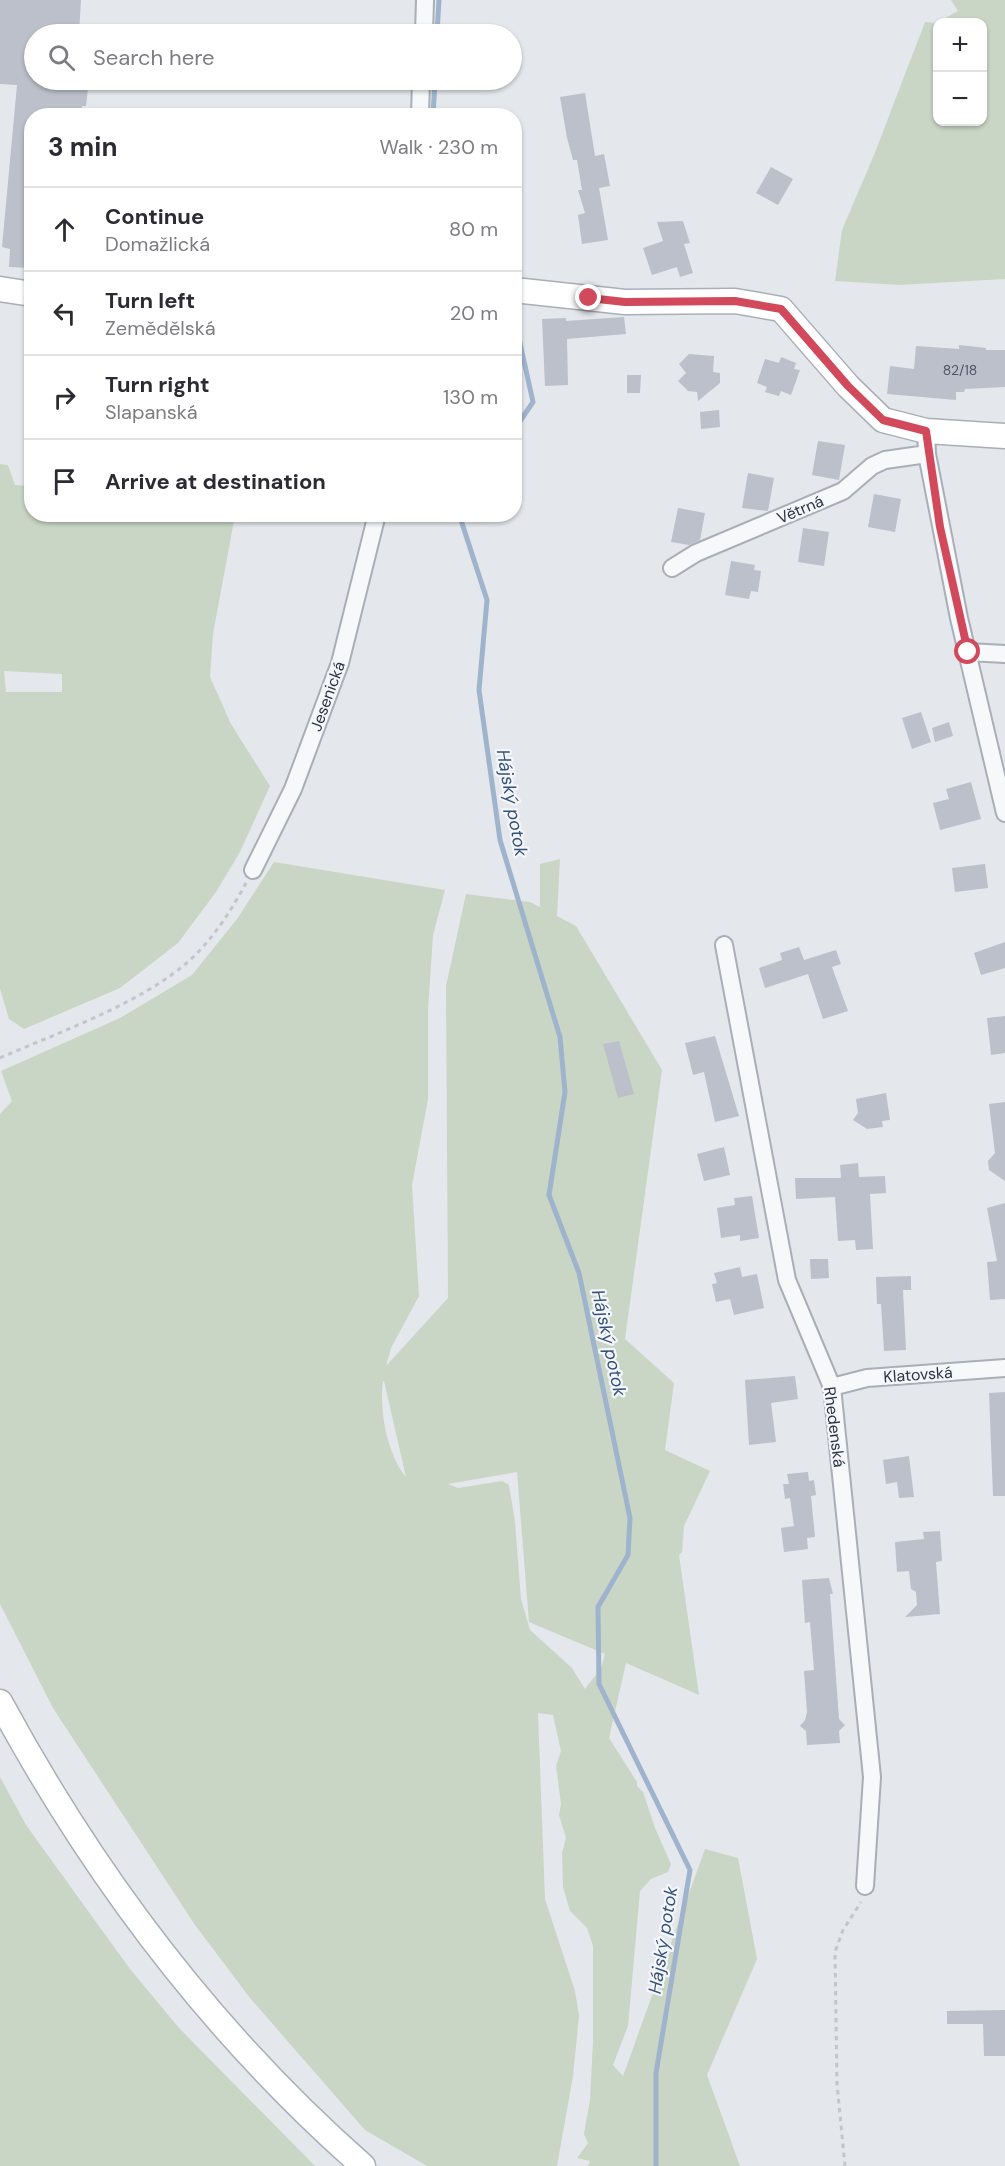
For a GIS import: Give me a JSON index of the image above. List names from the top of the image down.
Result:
{
  "streets": {
    "street": [
      "Větrná",
      "Jesenická",
      "Klatovská",
      "Rhedenská"
    ]
  },
  "crossings": [
    ["Klatovská", "Rhedenská"]
  ],
  "water": ["Hájský potok"],
  "house_numbers": ["82/18"],
  "page": {
    "map_buttons": ["+", "−"],
    "search": "Search here",
    "heading": ["3 min", "Walk · 230 m"],
    "list": [
      ["Continue", "Domažlická", "80 m"],
      ["Turn left", "Zemědělská", "20 m"],
      ["Turn right", "Slapanská", "130 m"],
      "Arrive at destination"
    ]
  }
}
